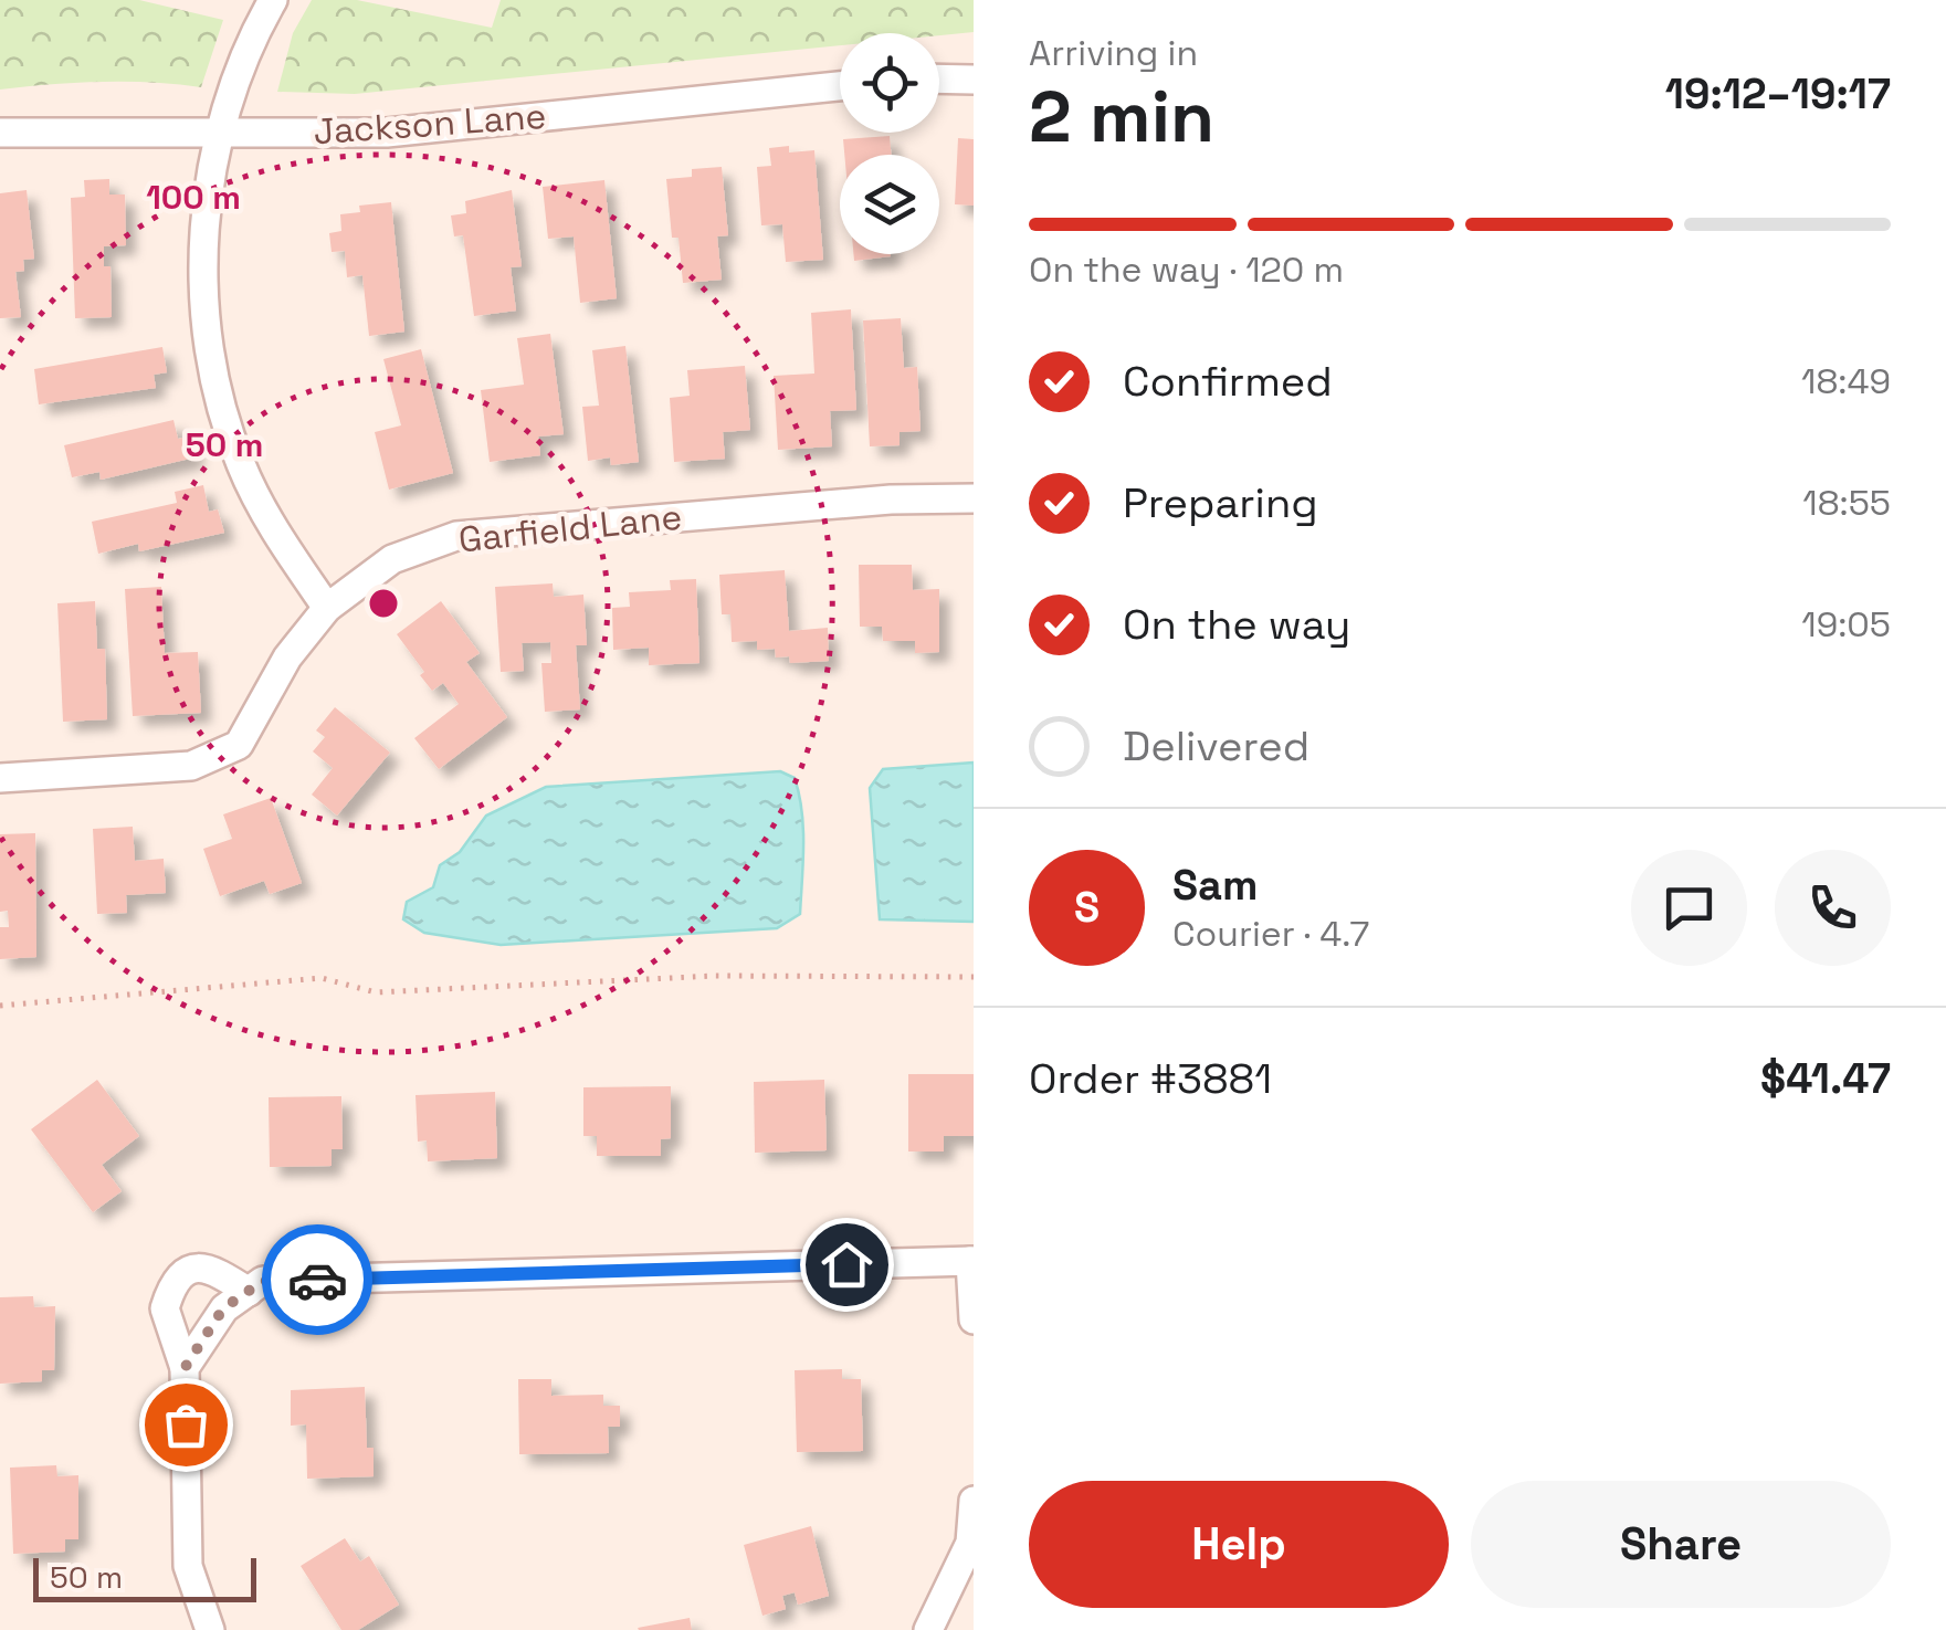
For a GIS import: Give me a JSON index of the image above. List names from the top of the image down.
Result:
{
  "streets": {
    "street": ["Jackson Lane", "Garfield Lane"]
  },
  "scale_bar": "50 m",
  "page": {
    "heading": ["2 min", "Arriving in", "19:12–19:17"],
    "panel": [
      "Sam",
      "Courier · 4.7",
      "Order #3881",
      "$41.47"
    ],
    "bar": "On the way · 120 m",
    "list": [
      ["Confirmed", "18:49"],
      ["Preparing", "18:55"],
      ["On the way", "19:05"],
      "Delivered"
    ],
    "round": "S",
    "buttons": ["Help", "Share"],
    "scale": "50 m"
  },
  "rings": ["100 m", "50 m"]
}
